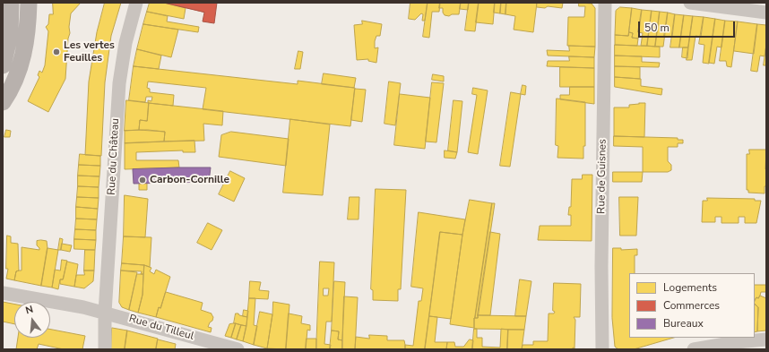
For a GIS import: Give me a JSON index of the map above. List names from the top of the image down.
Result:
{
  "streets": {
    "street": ["Rue du Château", "Rue de Guisnes", "Rue du Tilleul"]
  },
  "crossings": [
    ["Rue du Château", "Rue du Tilleul"]
  ],
  "places": ["Les vertes Feuilles", "Carbon-Cornille"],
  "legend": ["Logements", "Commerces", "Bureaux"],
  "scale_bar": "50 m",
  "north": "top"
}
